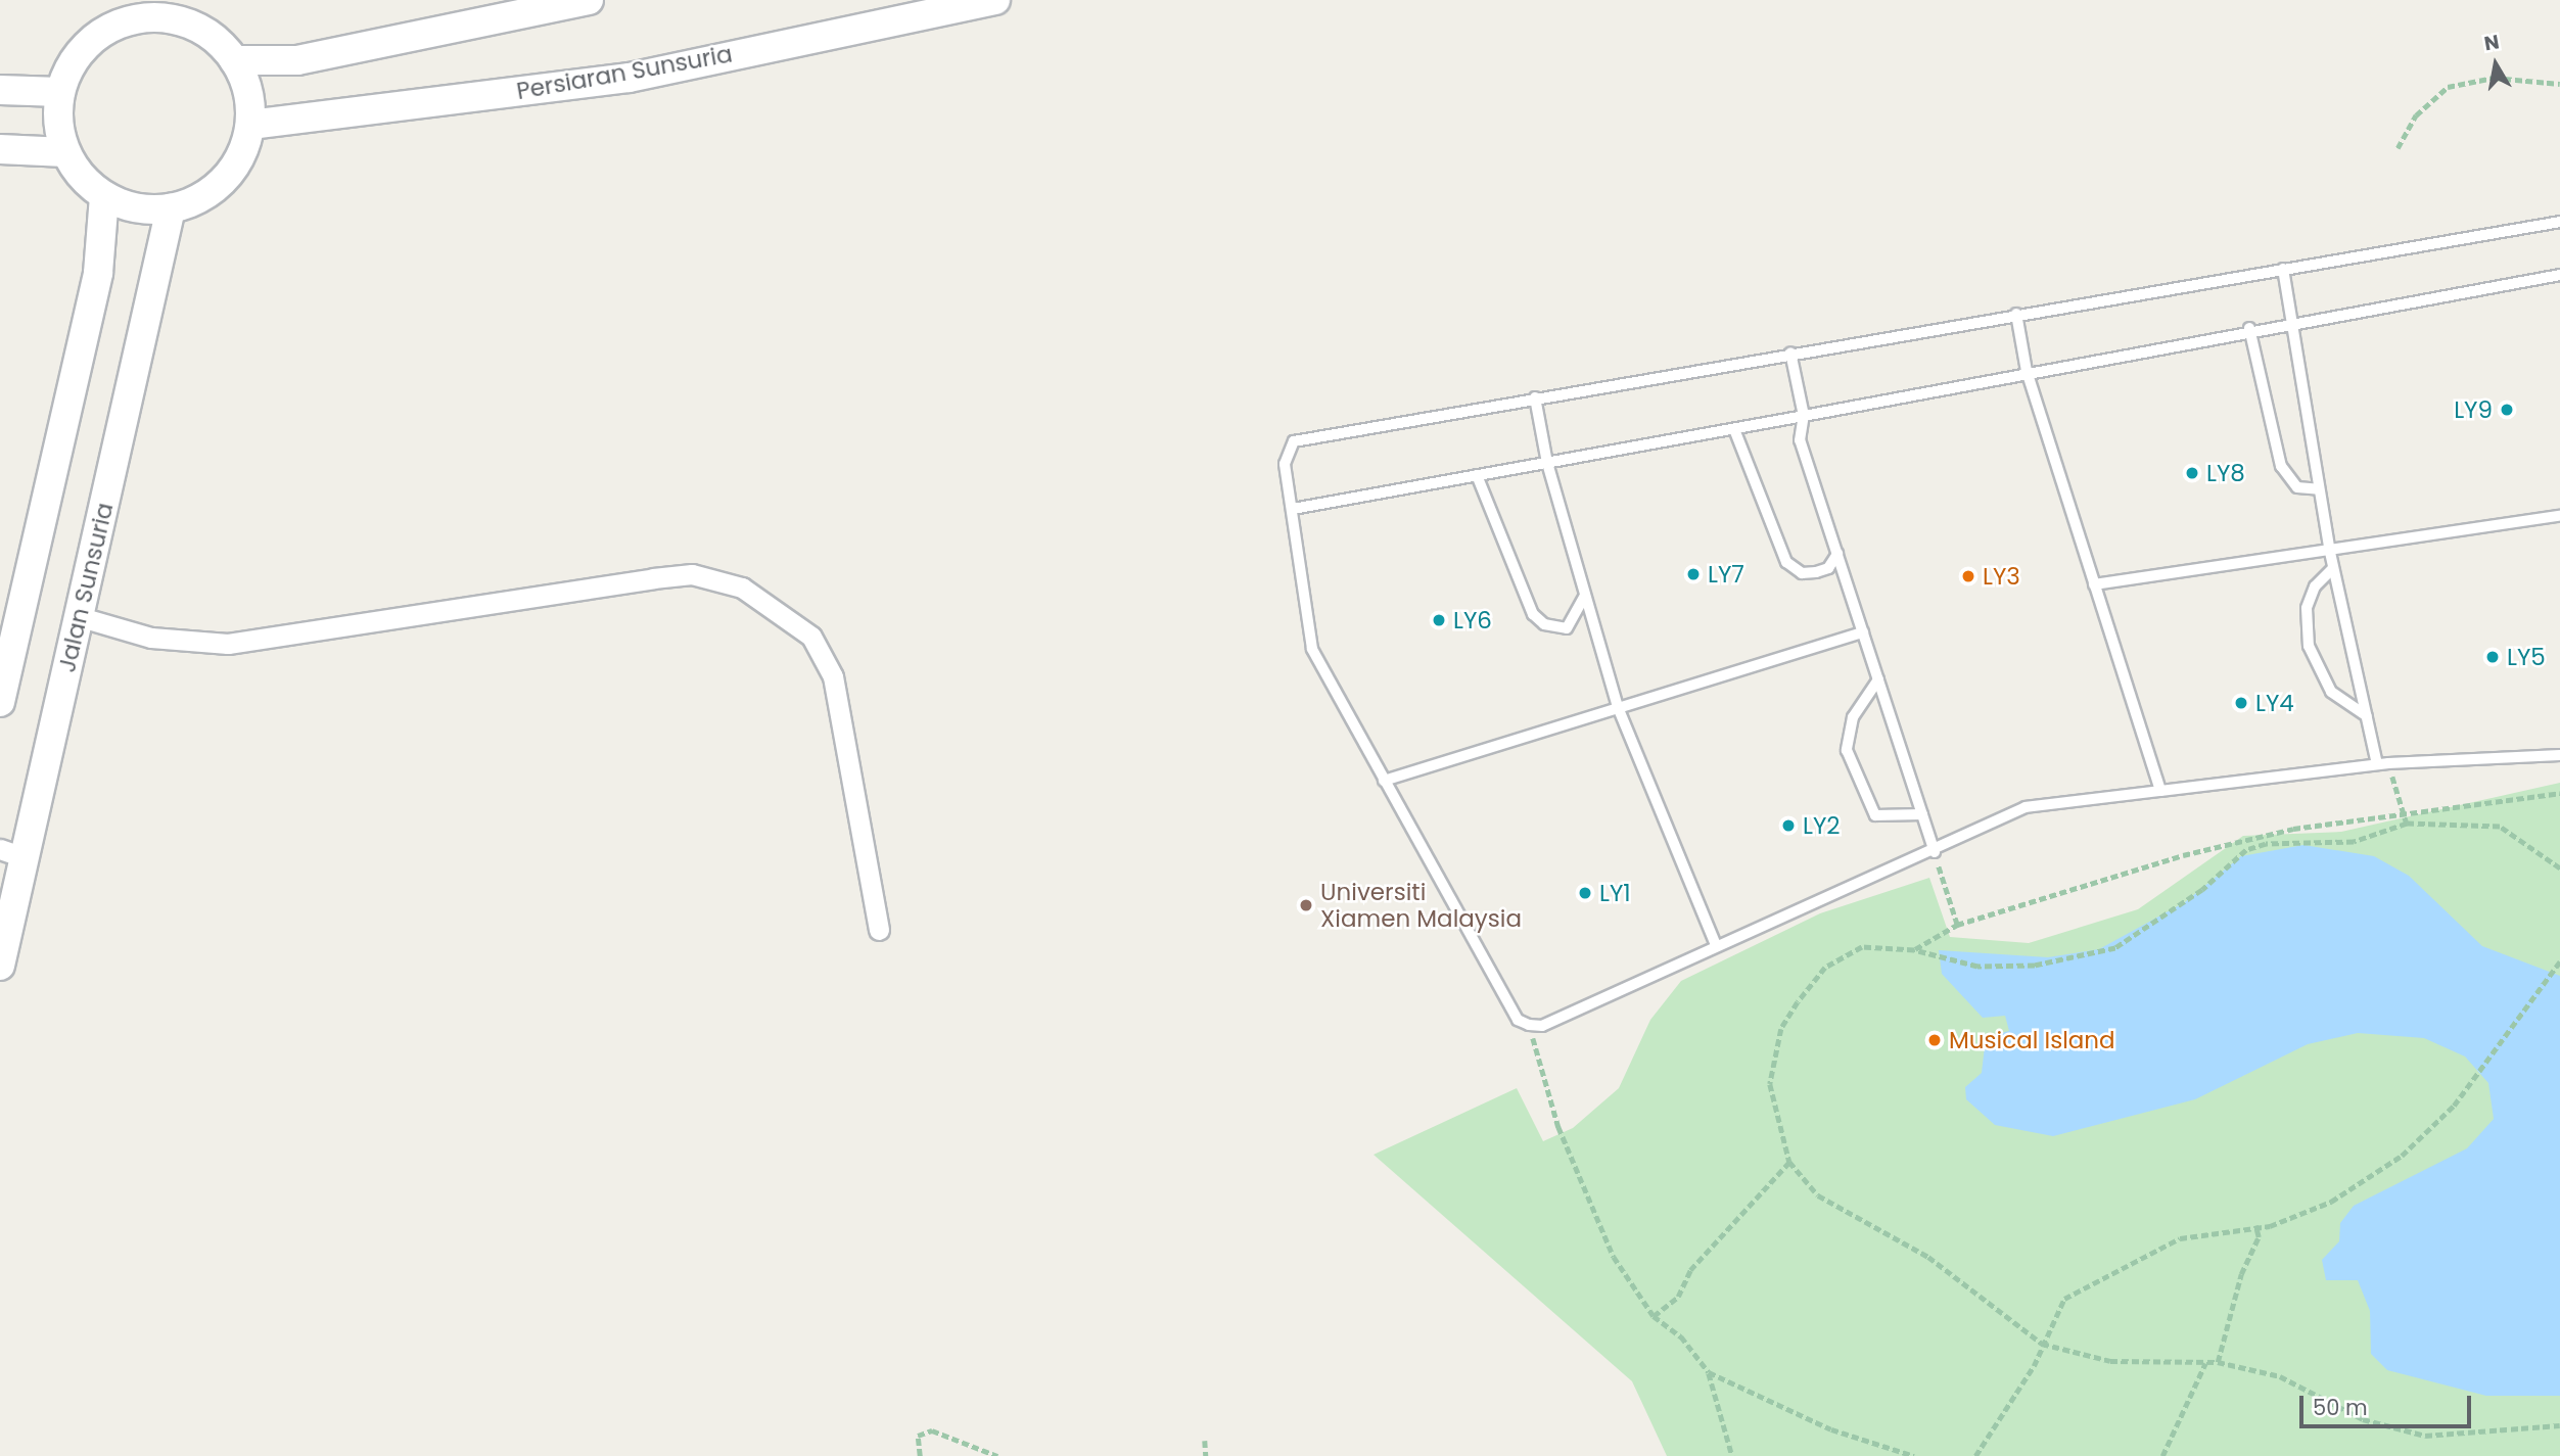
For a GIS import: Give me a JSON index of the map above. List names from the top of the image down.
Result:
{
  "streets": {
    "street": ["Persiaran Sunsuria", "Jalan Sunsuria"]
  },
  "crossings": [
    ["Persiaran Sunsuria", "Jalan Sunsuria"]
  ],
  "places": [
    "LY9",
    "LY8",
    "LY7",
    "LY3",
    "LY6",
    "LY5",
    "LY4",
    "LY2",
    "LY1",
    "Universiti Xiamen Malaysia",
    "Musical Island"
  ],
  "scale_bar": "50 m",
  "north": "top"
}
